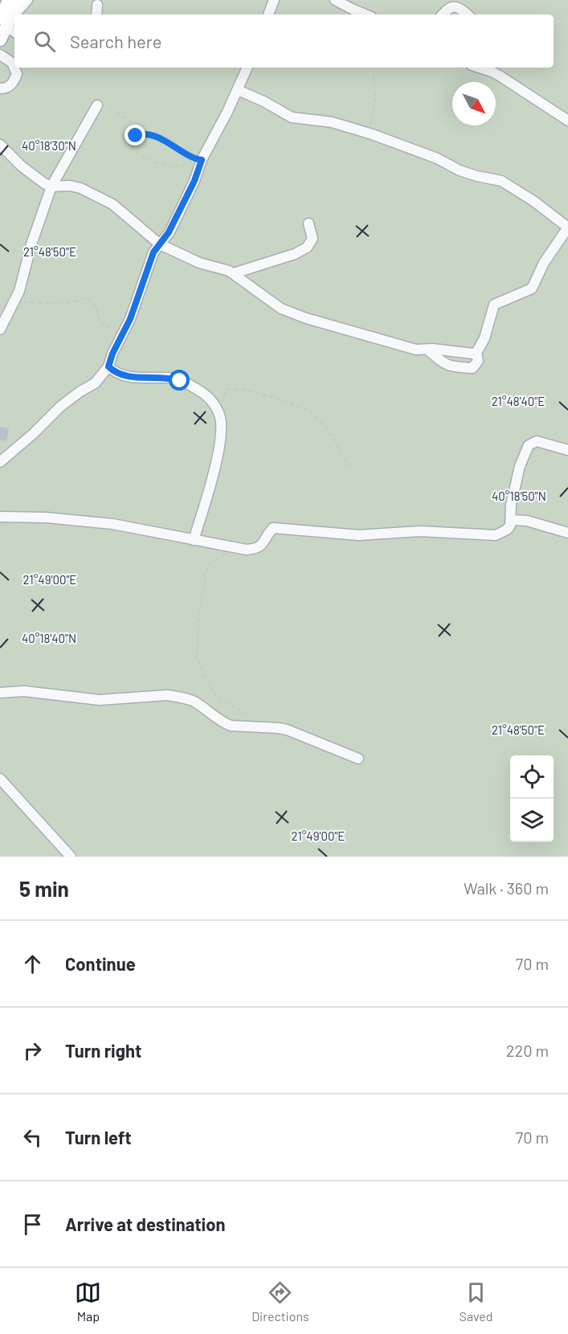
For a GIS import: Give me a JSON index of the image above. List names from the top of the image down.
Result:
{
  "north": "bottom right",
  "page": {
    "search": "Search here",
    "heading": ["5 min", "Walk · 360 m"],
    "list": [
      ["Continue", "70 m"],
      ["Turn right", "220 m"],
      ["Turn left", "70 m"],
      "Arrive at destination"
    ],
    "nav": ["Map", "Directions", "Saved"]
  },
  "coordinates": [
    "40°18'30\"N",
    "21°48'50\"E",
    "21°48'40\"E",
    "40°18'50\"N",
    "21°49'00\"E",
    "40°18'40\"N"
  ]
}
